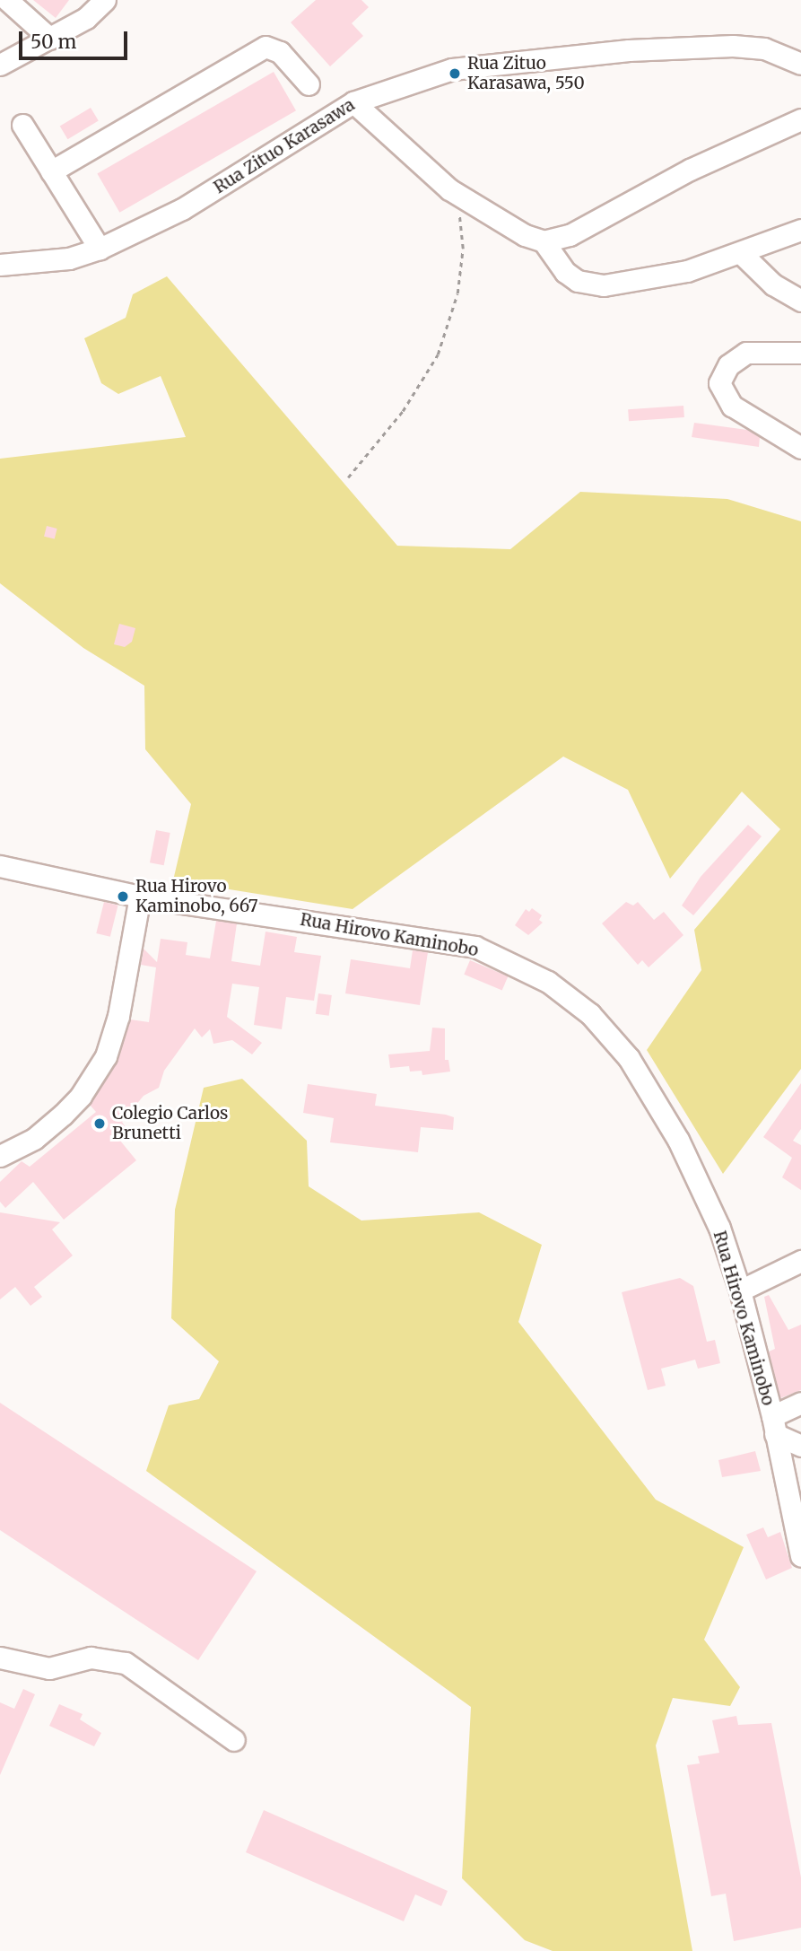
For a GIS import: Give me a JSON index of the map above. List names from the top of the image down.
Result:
{
  "streets": {
    "street": ["Rua Zituo Karasawa", "Rua Hirovo Kaminobo"]
  },
  "places": ["Rua Zituo Karasawa, 550", "Rua Hirovo Kaminobo, 667", "Colegio Carlos Brunetti"],
  "scale_bar": "50 m"
}
